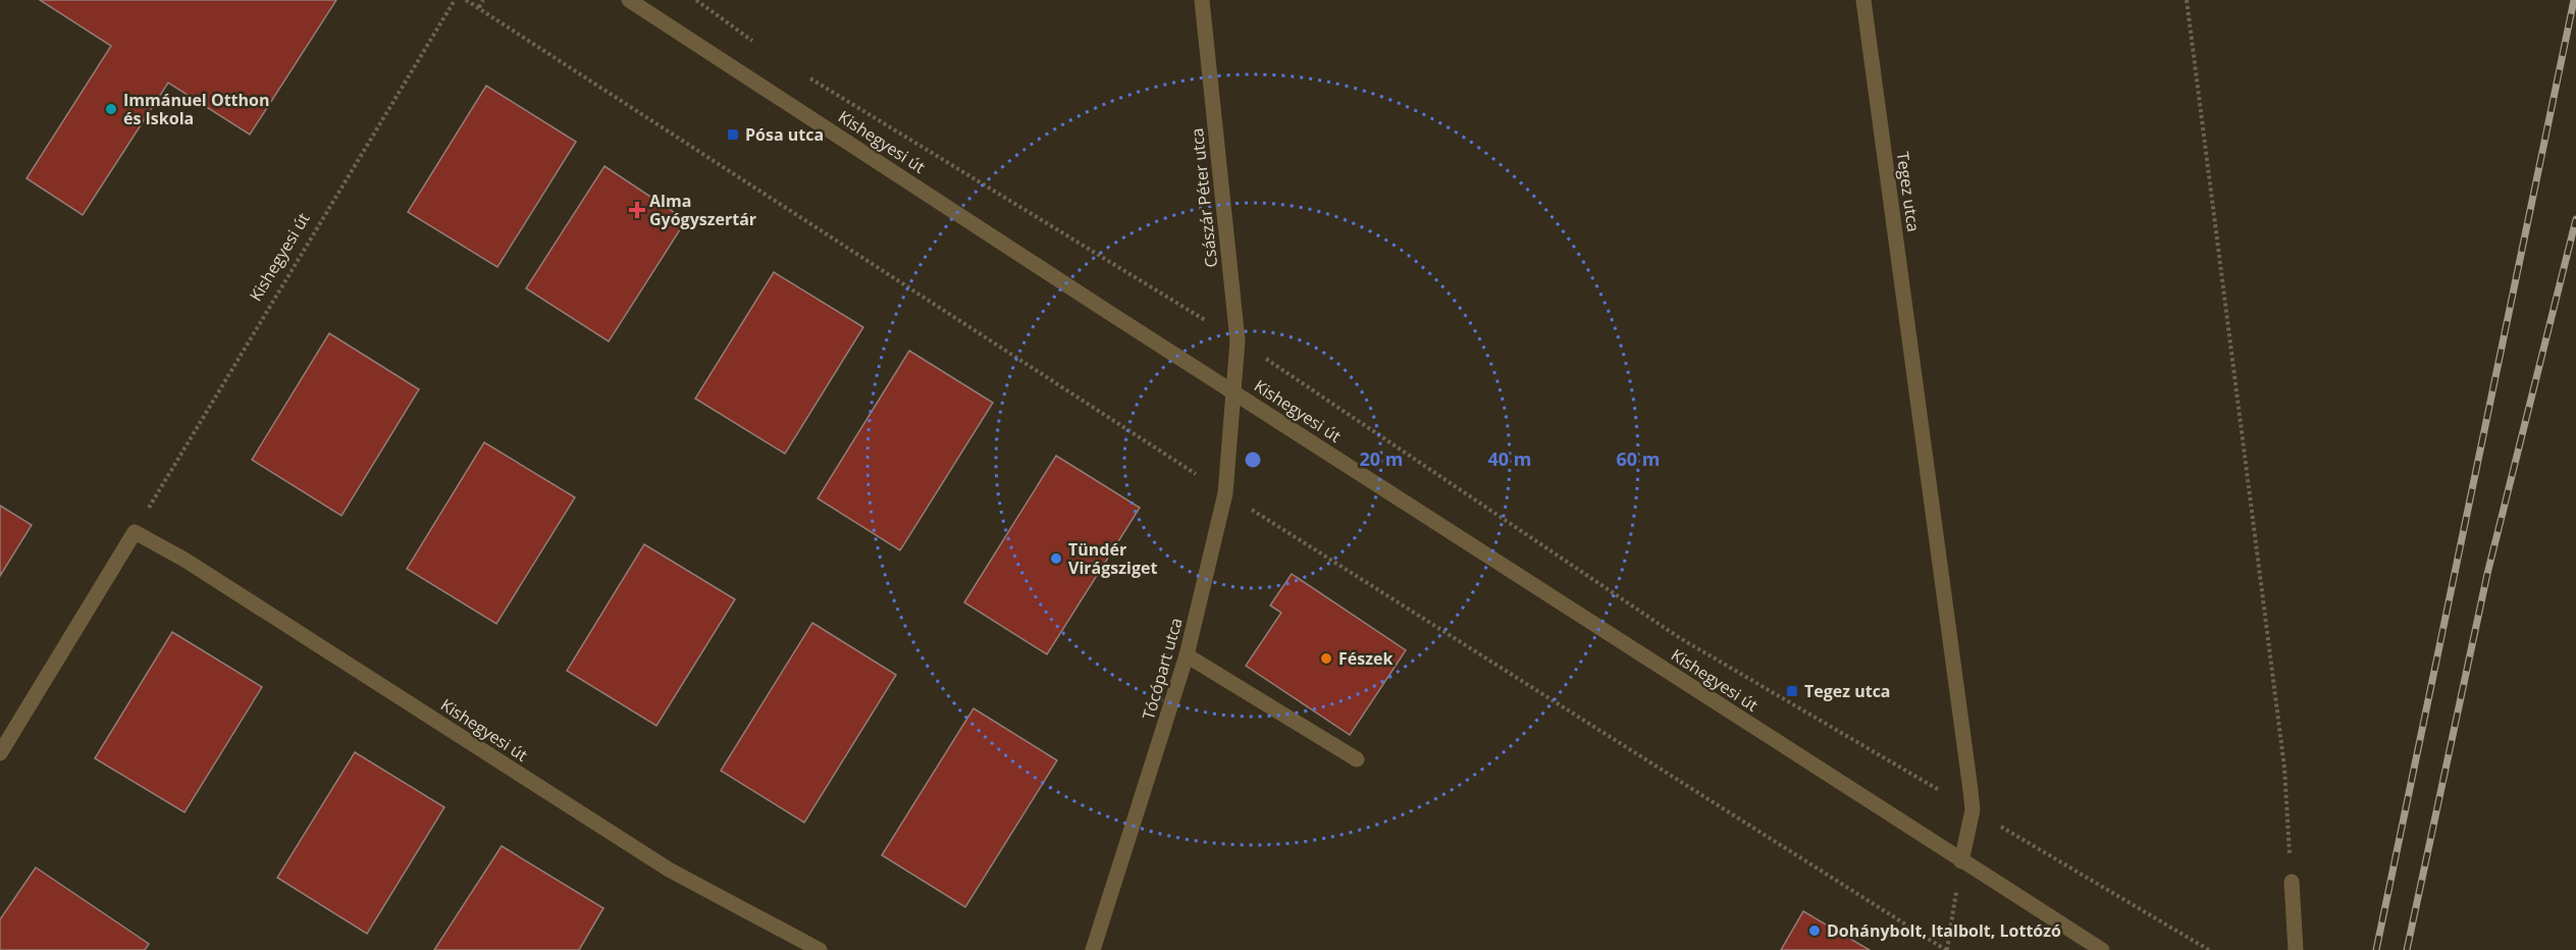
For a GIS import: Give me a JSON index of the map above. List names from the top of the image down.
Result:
{
  "streets": {
    "street": [
      "Kishegyesi út",
      "Tegez utca",
      "Császár Péter utca",
      "Tócópart utca"
    ]
  },
  "crossings": [
    ["Kishegyesi út", "Tegez utca"],
    ["Kishegyesi út", "Császár Péter utca"],
    ["Kishegyesi út", "Tócópart utca"],
    ["Császár Péter utca", "Tócópart utca"]
  ],
  "places": {
    "other": [
      "Immánuel Otthon és Iskola",
      "Tündér Virágsziget",
      "Fészek",
      "Dohánybolt, Italbolt, Lottózó"
    ],
    "transit": ["Pósa utca", "Tegez utca"],
    "health": ["Alma Gyógyszertár"]
  },
  "rings": ["20 m", "40 m", "60 m"]
}
